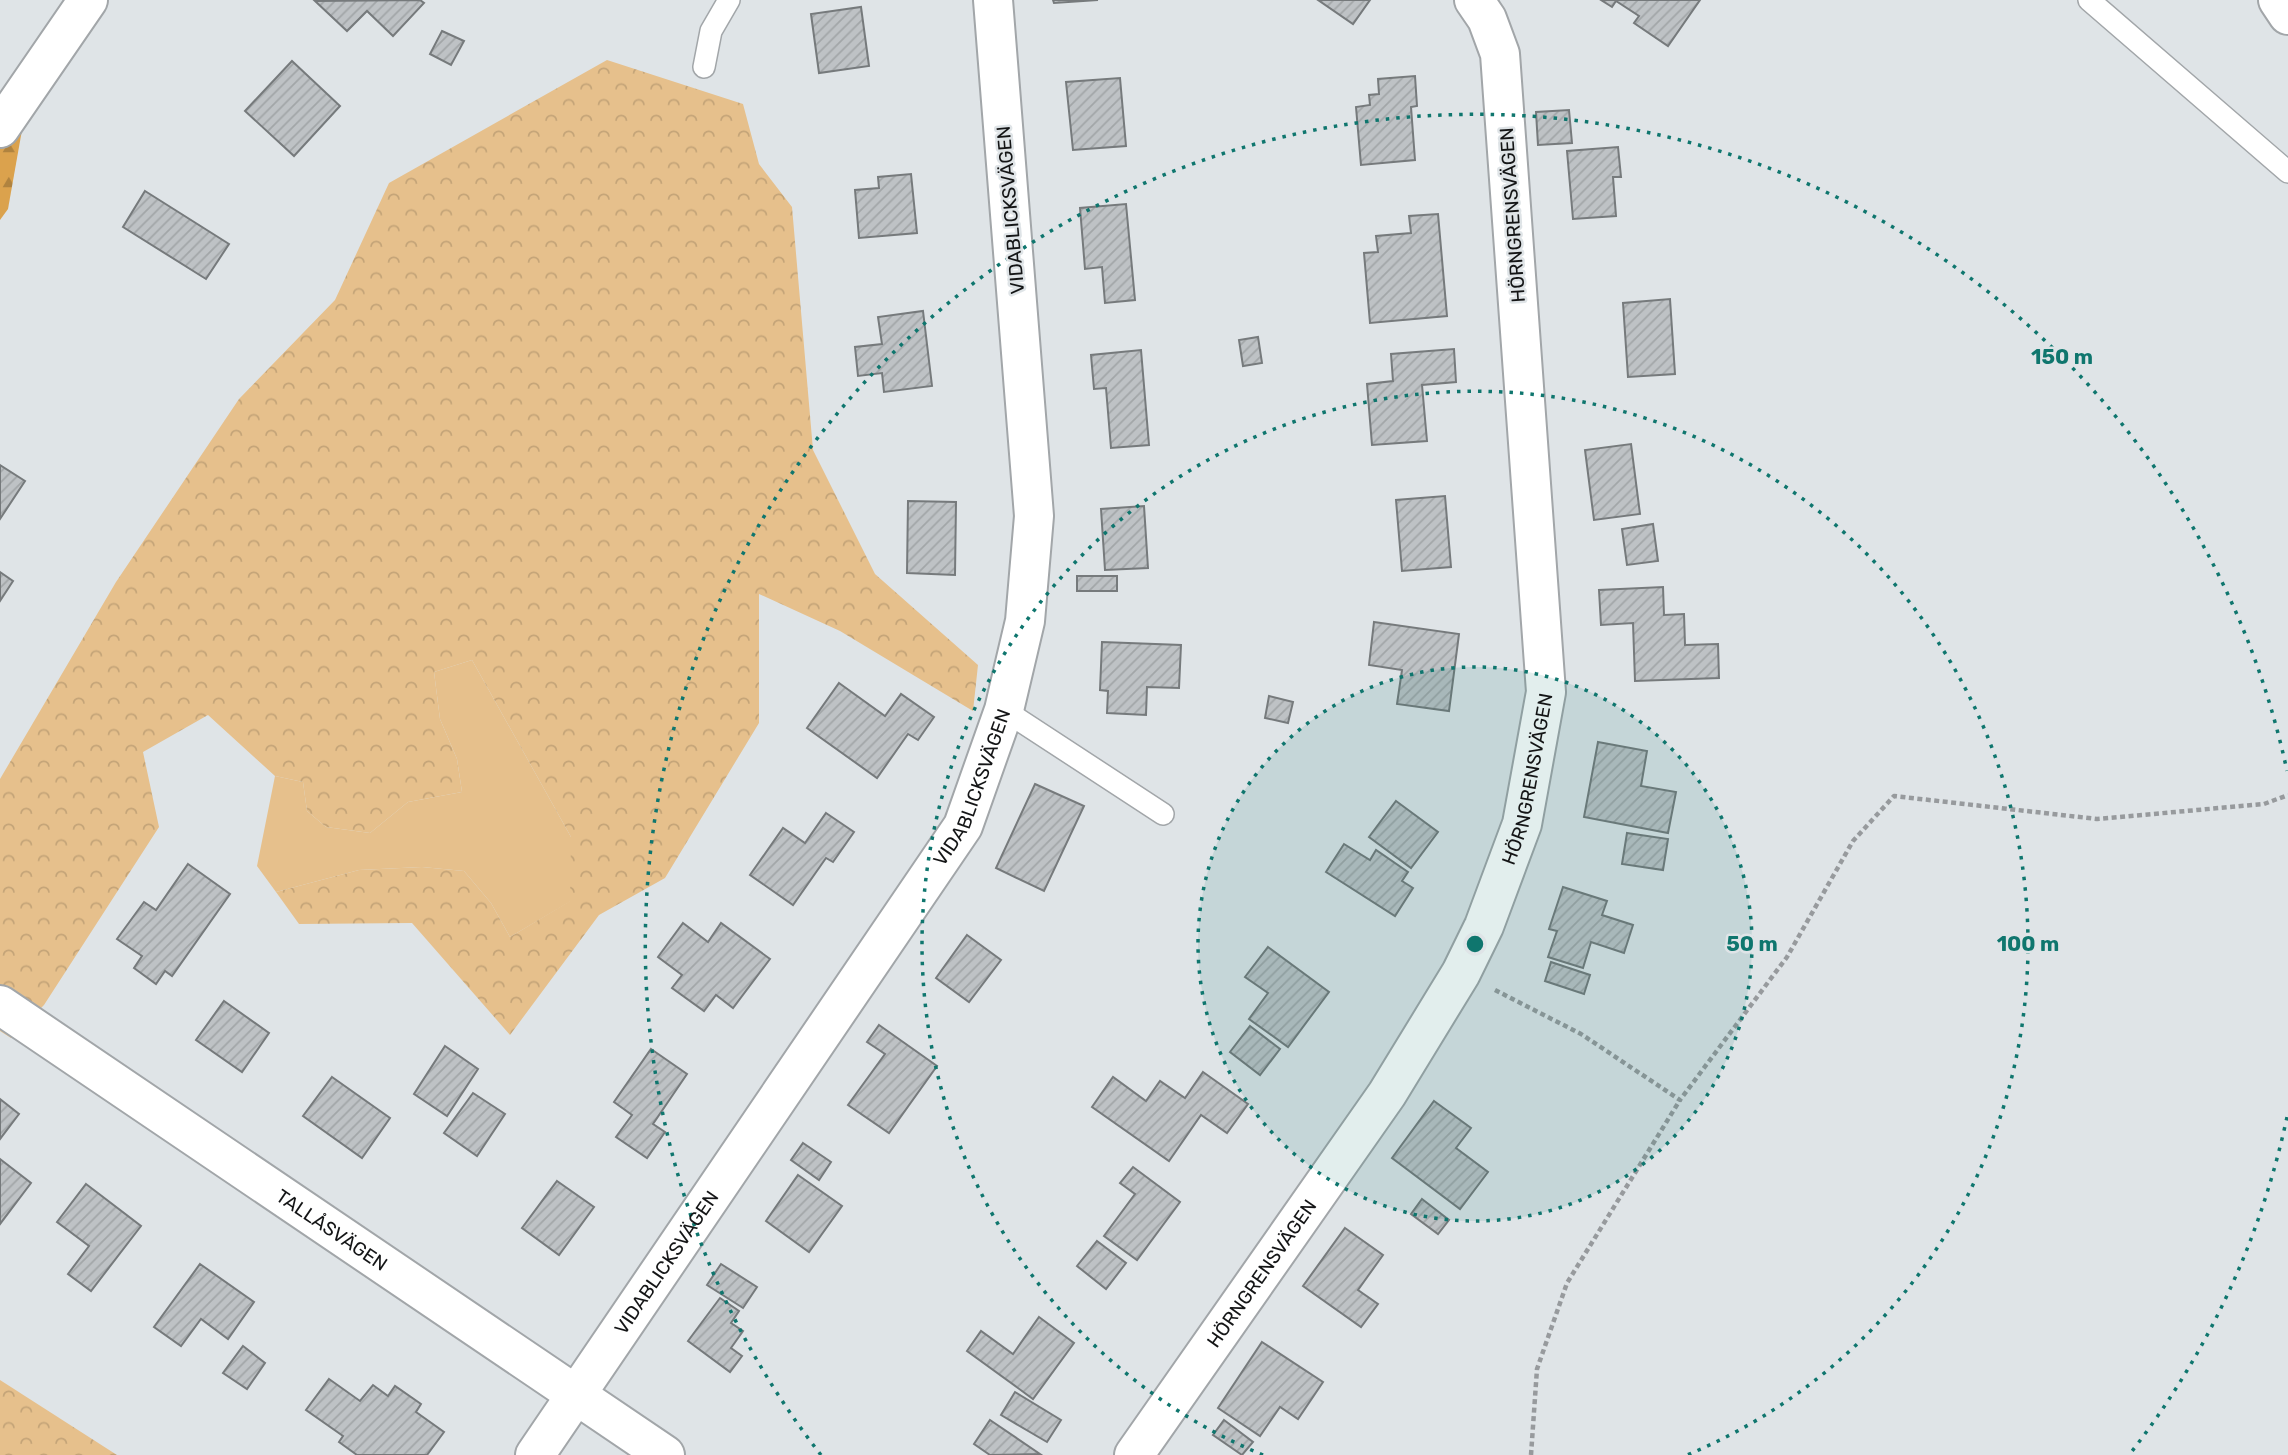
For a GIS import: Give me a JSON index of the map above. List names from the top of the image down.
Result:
{
  "streets": {
    "street": ["VIDABLICKSVÄGEN", "HÖRNGRENSVÄGEN", "TALLÅSVÄGEN"]
  },
  "crossings": [
    ["VIDABLICKSVÄGEN", "TALLÅSVÄGEN"]
  ],
  "rings": ["150 m", "50 m", "100 m"]
}
